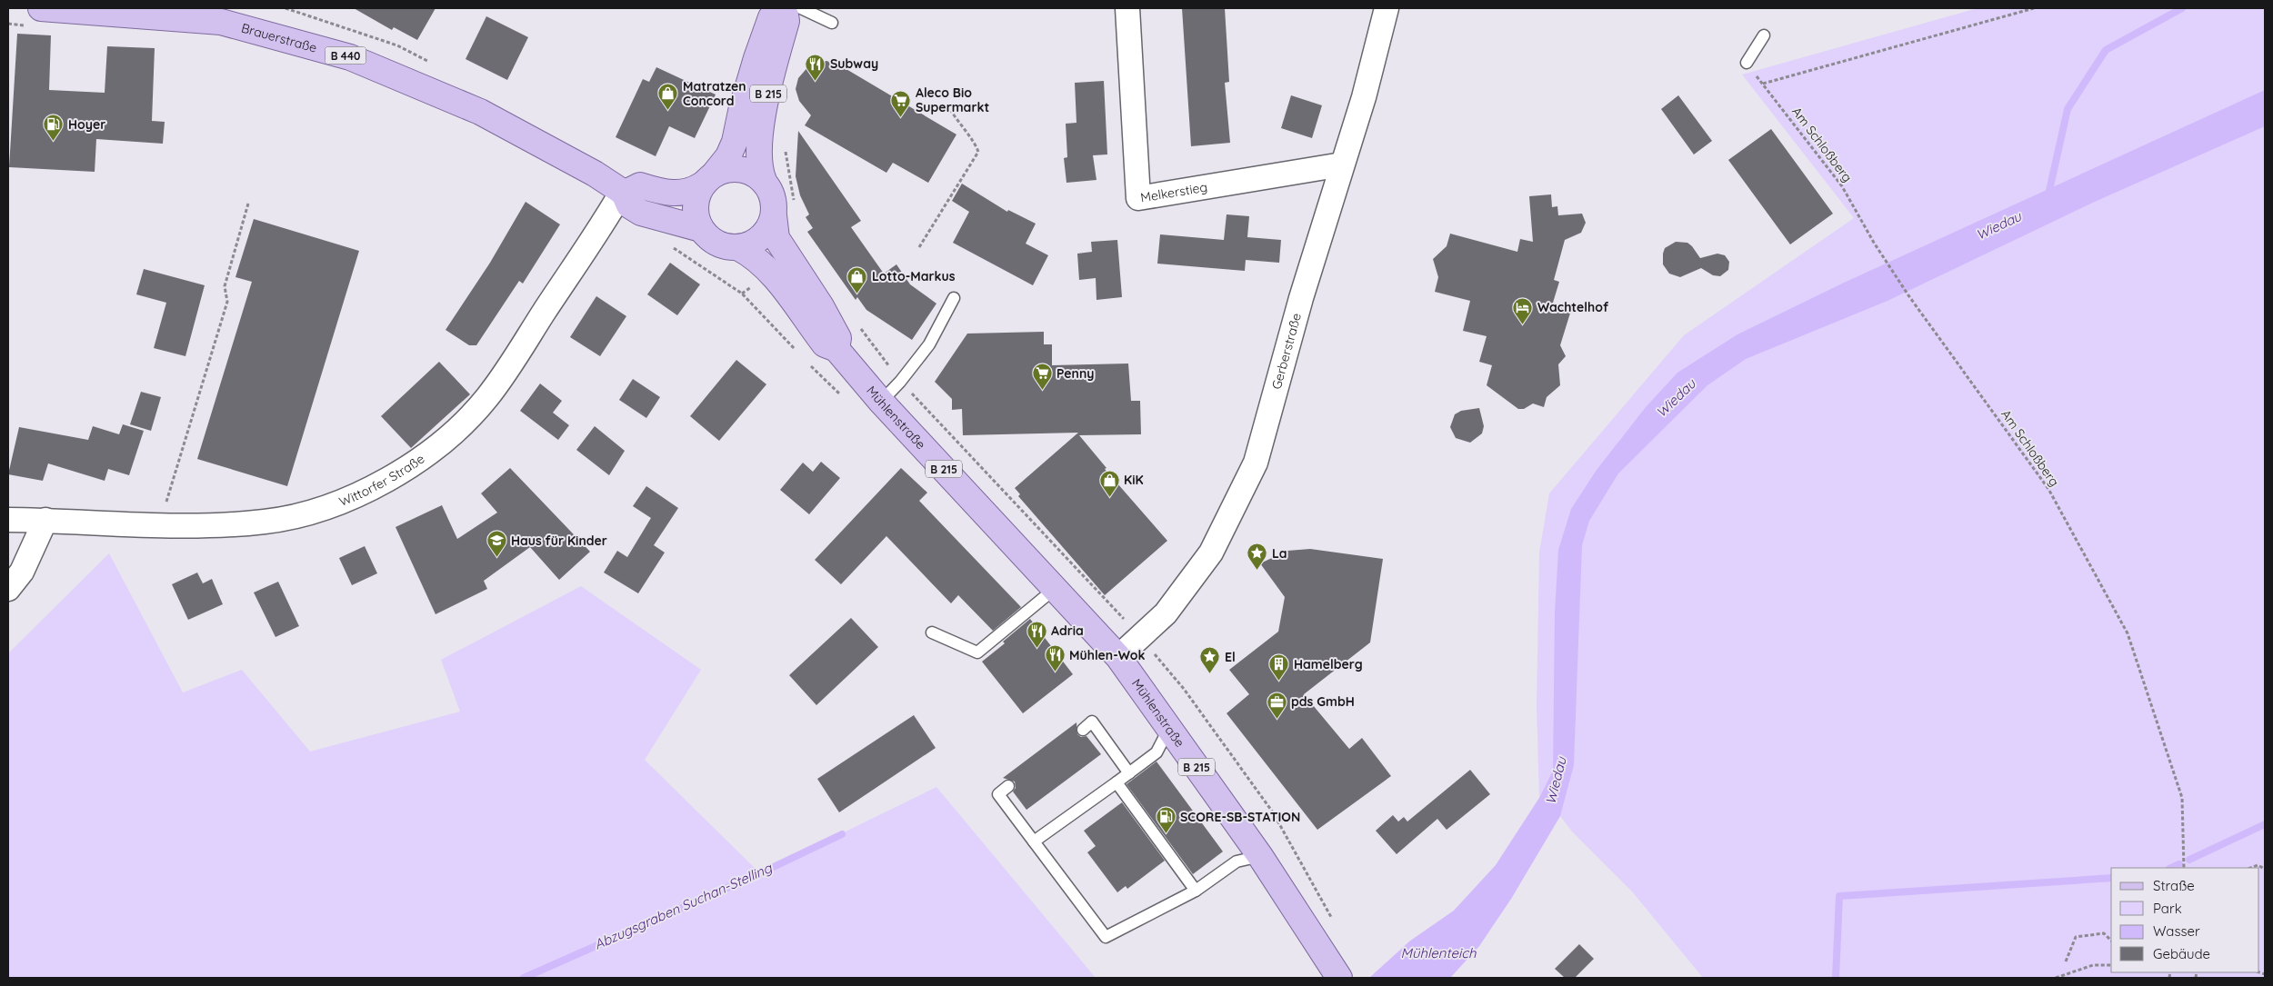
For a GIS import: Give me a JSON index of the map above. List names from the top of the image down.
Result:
{
  "streets": {
    "main road": [
      "Brauerstraße",
      "B 440",
      "B 215",
      "Mühlenstraße"
    ],
    "street": ["Melkerstieg", "Gerberstraße", "Wittorfer Straße"],
    "path": ["Am Schloßberg"]
  },
  "crossings": [
    ["Brauerstraße", "B 215"],
    ["Brauerstraße", "Mühlenstraße"],
    ["Brauerstraße", "Wittorfer Straße"],
    ["B 215", "Mühlenstraße"],
    ["Melkerstieg", "Gerberstraße"],
    ["Gerberstraße", "Mühlenstraße"]
  ],
  "water": ["Wiedau", "Abzugsgraben Suchan-Stelling", "Mühlenteich"],
  "places": {
    "restaurant": ["Subway", "Adria", "Mühlen-Wok"],
    "shop": ["Matratzen Concord", "Lotto-Markus", "KiK"],
    "supermarket": ["Aleco Bio Supermarkt", "Penny"],
    "fuel station": ["Hoyer", "SCORE-SB-STATION"],
    "hotel": ["Wachtelhof"],
    "school or university": ["Haus für Kinder"],
    "place": ["La", "El"],
    "building": ["Hamelberg"],
    "office": ["pds GmbH"]
  },
  "legend": [
    "Straße",
    "Park",
    "Wasser",
    "Gebäude"
  ]
}
